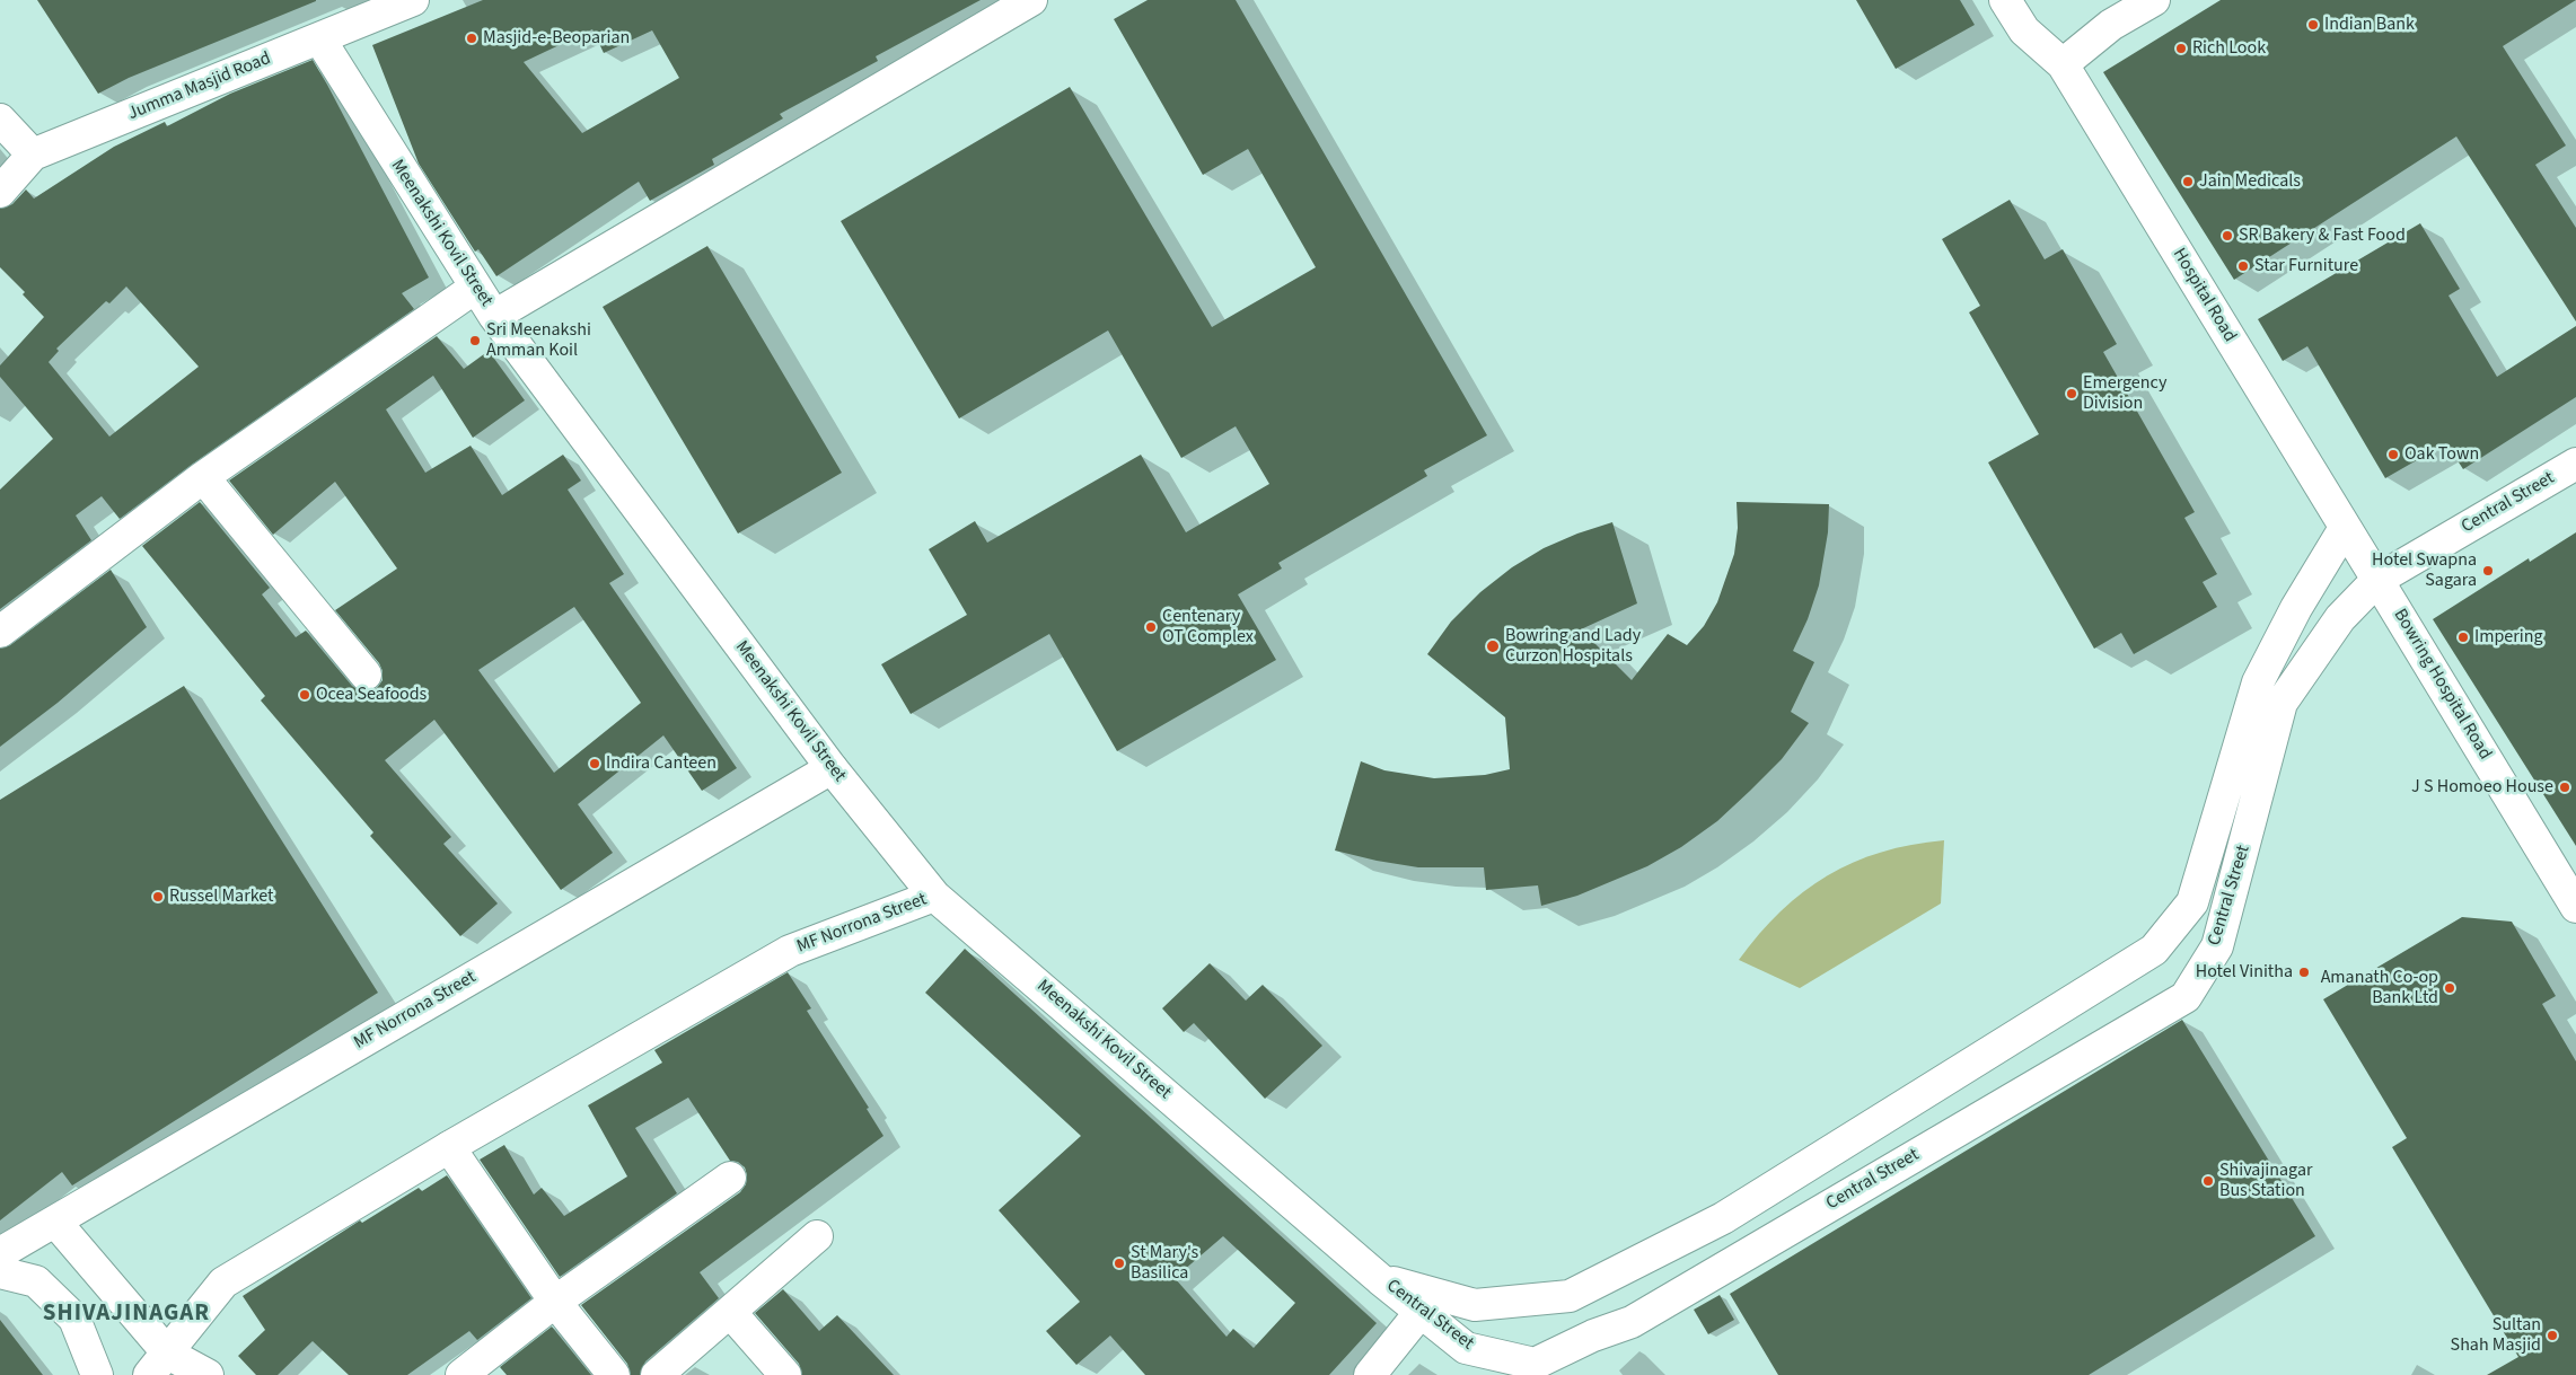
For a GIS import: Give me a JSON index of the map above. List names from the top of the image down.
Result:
{
  "streets": {
    "street": [
      "Jumma Masjid Road",
      "Meenakshi Kovil Street",
      "Hospital Road",
      "Central Street",
      "Bowring Hospital Road",
      "MF Norrona Street"
    ]
  },
  "crossings": [
    ["Jumma Masjid Road", "Meenakshi Kovil Street"],
    ["Meenakshi Kovil Street", "Central Street"],
    ["Meenakshi Kovil Street", "MF Norrona Street"],
    ["Hospital Road", "Central Street"],
    ["Hospital Road", "Bowring Hospital Road"],
    ["Central Street", "Bowring Hospital Road"]
  ],
  "districts": ["SHIVAJINAGAR"],
  "places": [
    "Indian Bank",
    "Masjid-e-Beoparian",
    "Rich Look",
    "Jain Medicals",
    "SR Bakery & Fast Food",
    "Star Furniture",
    "Sri Meenakshi Amman Koil",
    "Emergency Division",
    "Oak Town",
    "Hotel Swapna Sagara",
    "Centenary OT Complex",
    "Impering",
    "Bowring and Lady Curzon Hospitals",
    "Ocea Seafoods",
    "Indira Canteen",
    "J S Homoeo House",
    "Russel Market",
    "Hotel Vinitha",
    "Amanath Co-op Bank Ltd",
    "Shivajinagar Bus Station",
    "St Mary's Basilica",
    "Sultan Shah Masjid"
  ]
}
